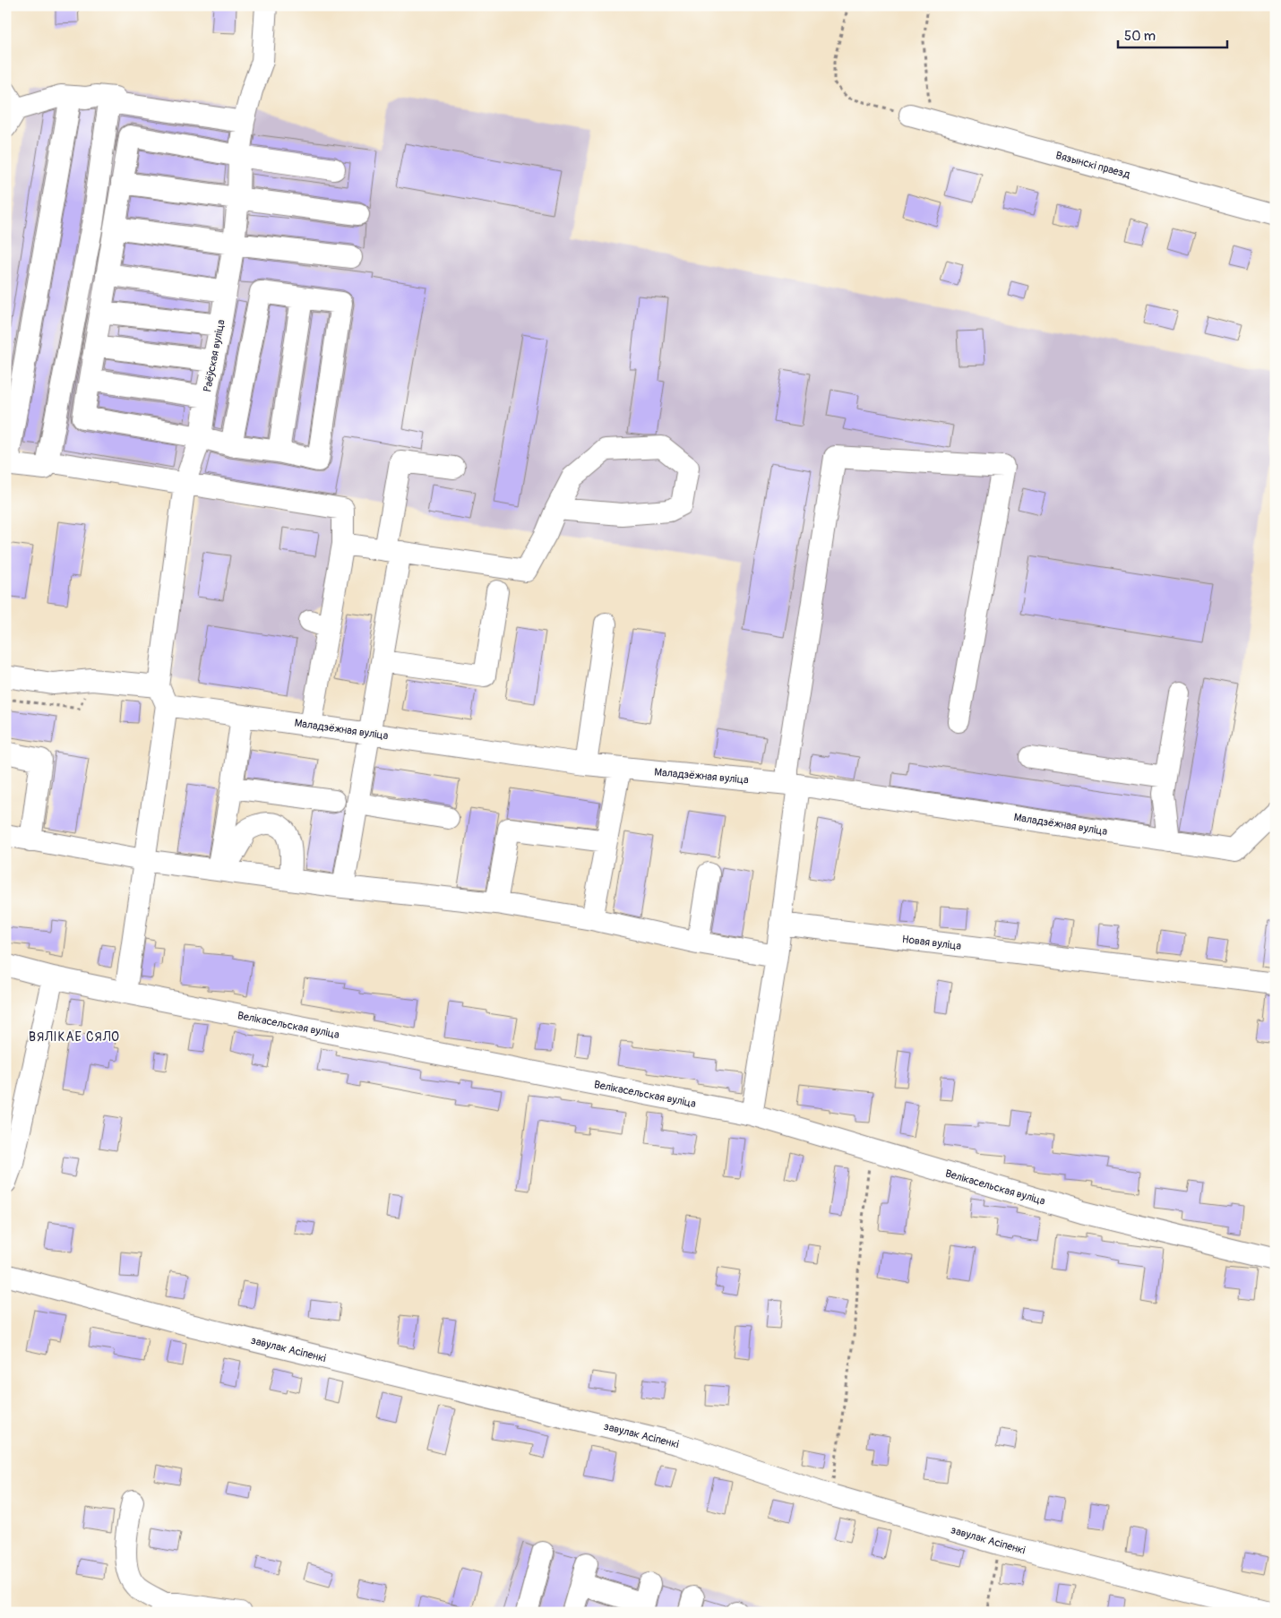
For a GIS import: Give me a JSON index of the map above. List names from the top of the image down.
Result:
{
  "streets": {
    "street": [
      "Вязынскі праезд",
      "Раёўская вуліца",
      "Маладзёжная вуліца",
      "Новая вуліца",
      "Велікасельская вуліца",
      "завулак Асіпенкі"
    ]
  },
  "crossings": [
    ["Раёўская вуліца", "Маладзёжная вуліца"],
    ["Раёўская вуліца", "Велікасельская вуліца"]
  ],
  "districts": ["ВЯЛІКАЕ СЯЛО"],
  "scale_bar": "50 m"
}
